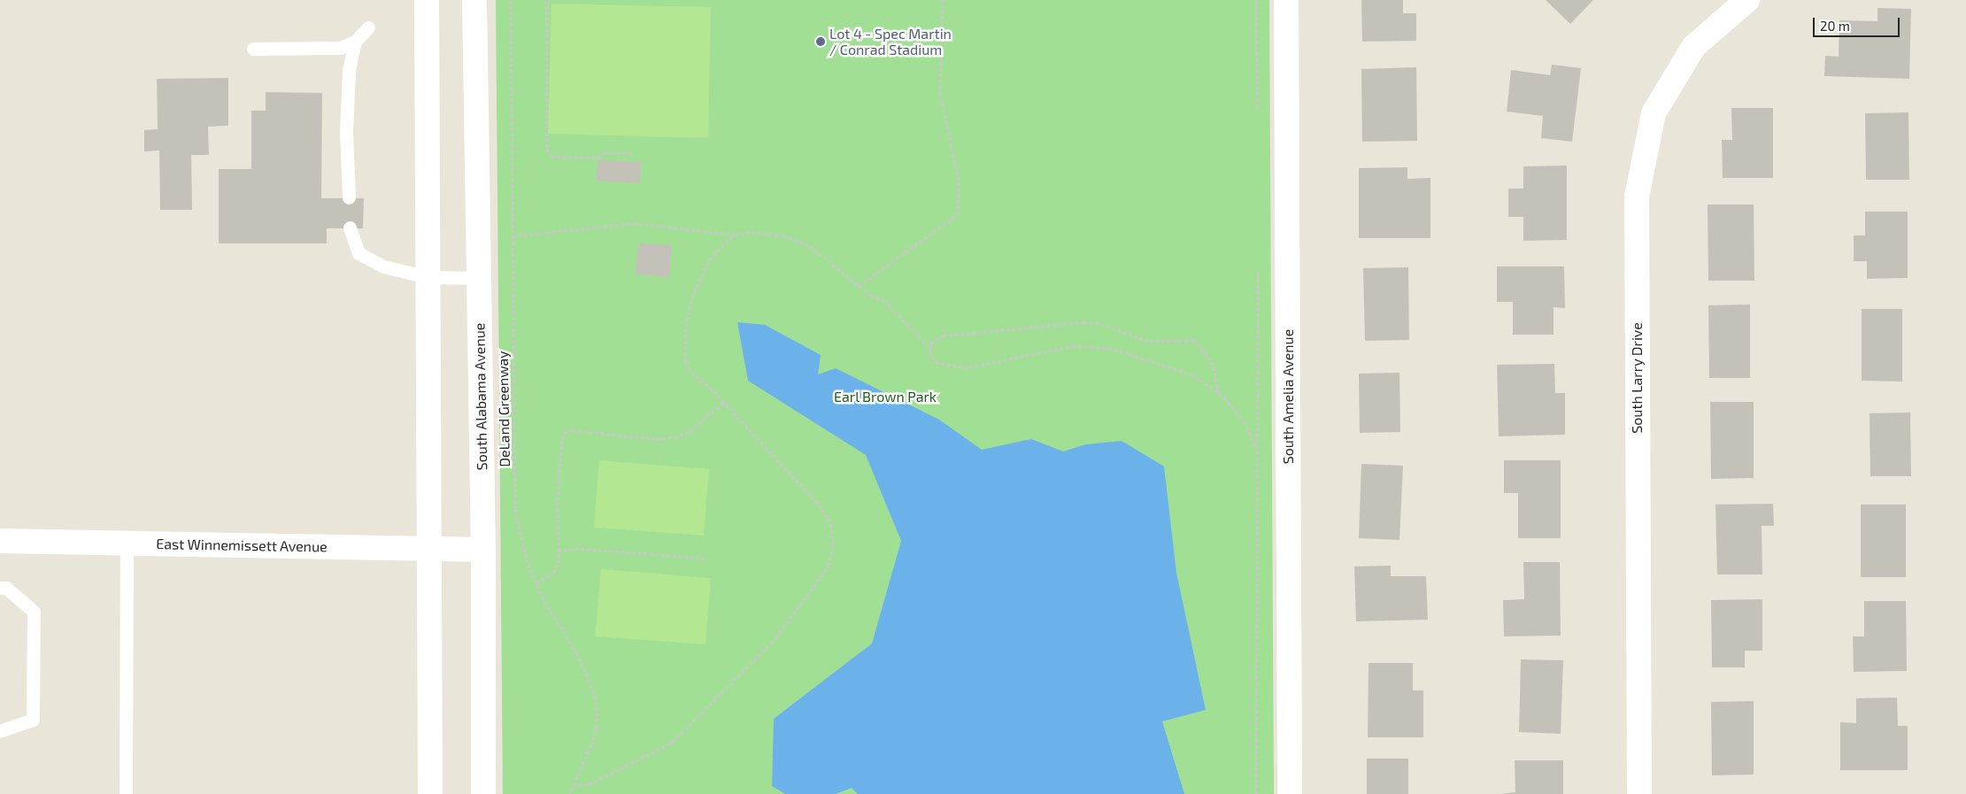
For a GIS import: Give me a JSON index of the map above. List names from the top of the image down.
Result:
{
  "streets": {
    "street": [
      "South Larry Drive",
      "South Alabama Avenue",
      "South Amelia Avenue",
      "East Winnemissett Avenue"
    ],
    "path": ["DeLand Greenway"]
  },
  "crossings": [
    ["South Alabama Avenue", "East Winnemissett Avenue"]
  ],
  "parks": ["Earl Brown Park"],
  "places": ["Lot 4 - Spec Martin / Conrad Stadium"],
  "scale_bar": "20 m"
}
